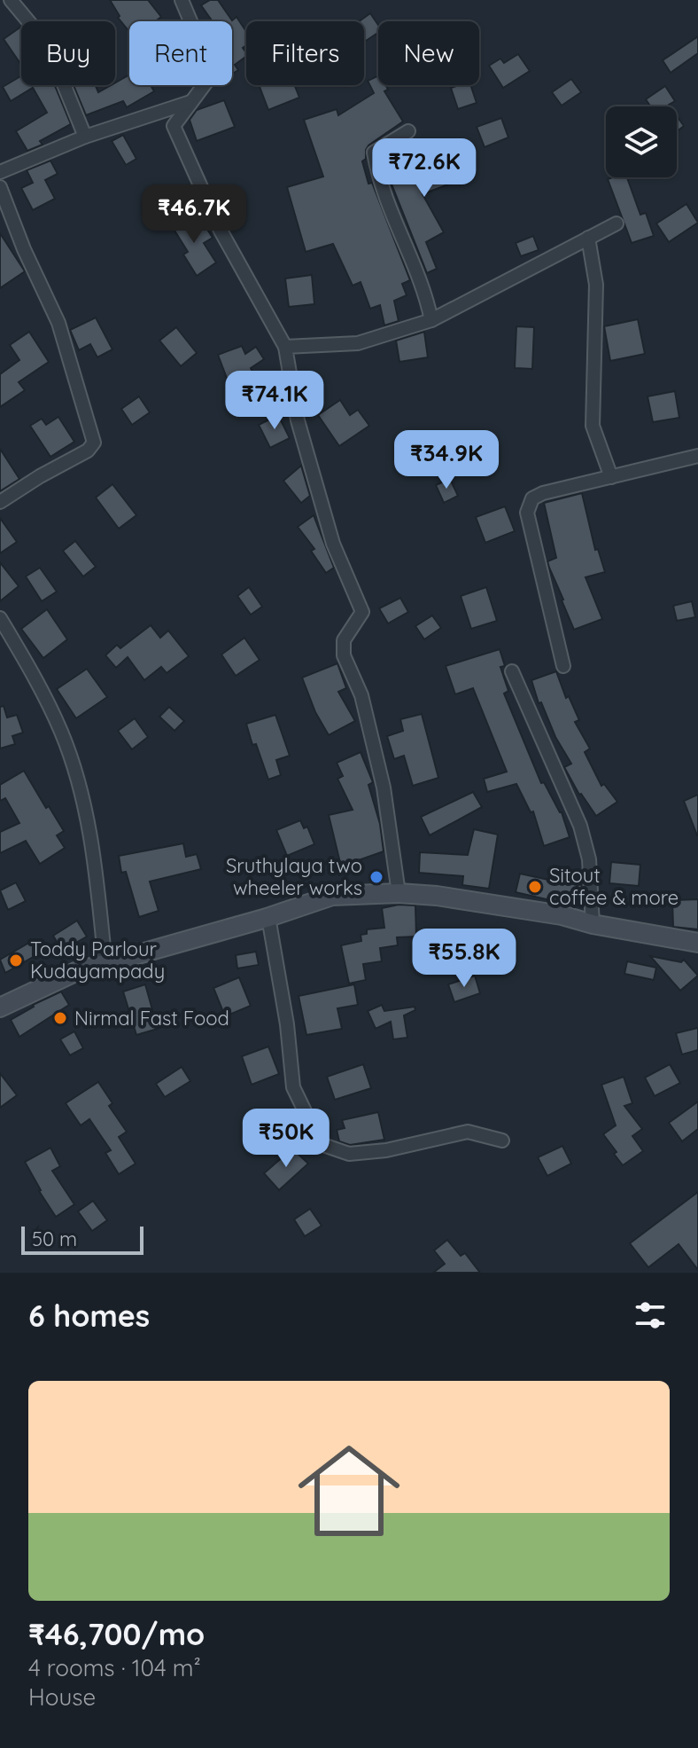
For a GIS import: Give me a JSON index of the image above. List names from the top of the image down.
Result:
{
  "places": [
    "Sruthylaya two wheeler works",
    "Sitout coffee & more",
    "Toddy Parlour Kudayampady",
    "Nirmal Fast Food"
  ],
  "scale_bar": "50 m",
  "page": {
    "chip": [
      "Buy",
      "Rent",
      "Filters",
      "New"
    ],
    "price": [
      "₹72.6K",
      "₹46.7K",
      "₹74.1K",
      "₹34.9K",
      "₹55.8K",
      "₹50K"
    ],
    "scale": "50 m",
    "heading": "6 homes",
    "list": [
      {
        "name": "₹46,700/mo",
        "note": "4 rooms · 104 m² · House"
      }
    ]
  }
}
